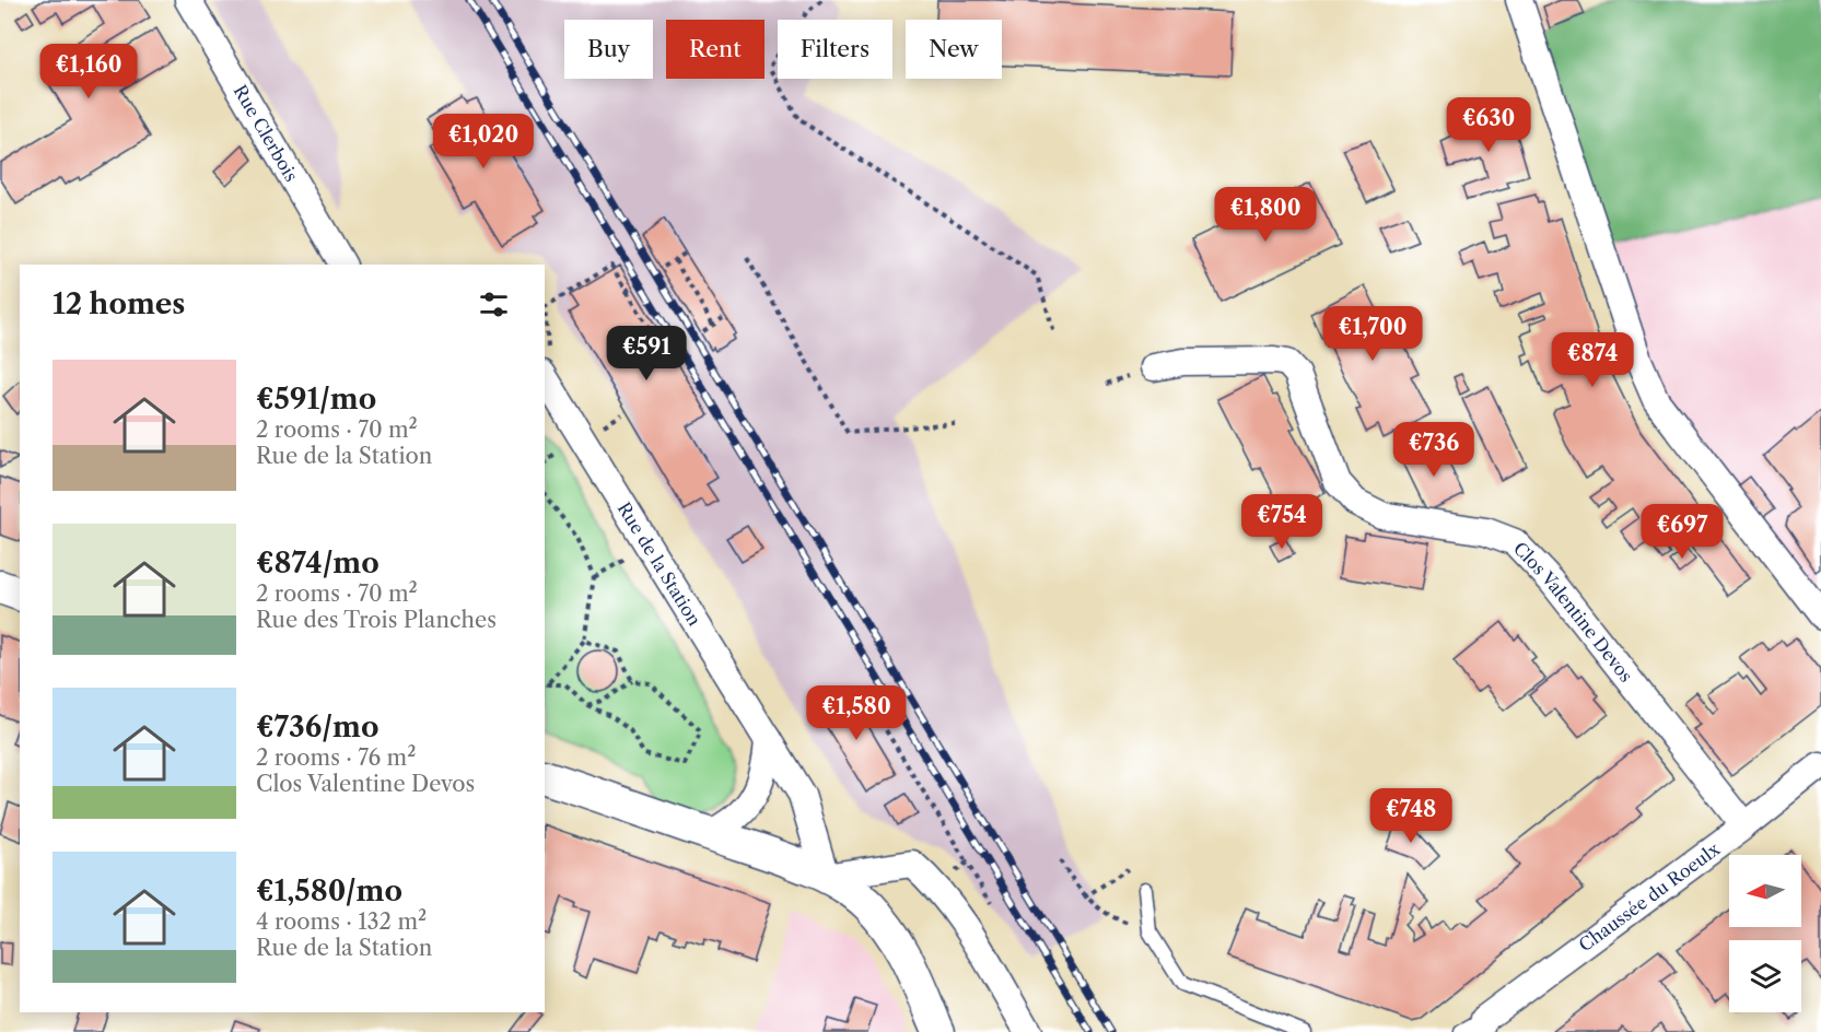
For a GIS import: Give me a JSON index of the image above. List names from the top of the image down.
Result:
{
  "streets": {
    "street": [
      "Rue Clerbois",
      "Rue de la Station",
      "Clos Valentine Devos",
      "Chaussée du Roeulx"
    ]
  },
  "crossings": [
    ["Clos Valentine Devos", "Chaussée du Roeulx"]
  ],
  "north": "left",
  "page": {
    "chip": [
      "Buy",
      "Rent",
      "Filters",
      "New"
    ],
    "price": [
      "€1,160",
      "€630",
      "€1,020",
      "€1,800",
      "€1,700",
      "€591",
      "€874",
      "€736",
      "€754",
      "€697",
      "€1,580",
      "€748"
    ],
    "heading": "12 homes",
    "list": [
      {
        "name": "€591/mo",
        "note": "2 rooms · 70 m² · Rue de la Station"
      },
      {
        "name": "€874/mo",
        "note": "2 rooms · 70 m² · Rue des Trois Planches"
      },
      {
        "name": "€736/mo",
        "note": "2 rooms · 76 m² · Clos Valentine Devos"
      },
      {
        "name": "€1,580/mo",
        "note": "4 rooms · 132 m² · Rue de la Station"
      }
    ]
  }
}
